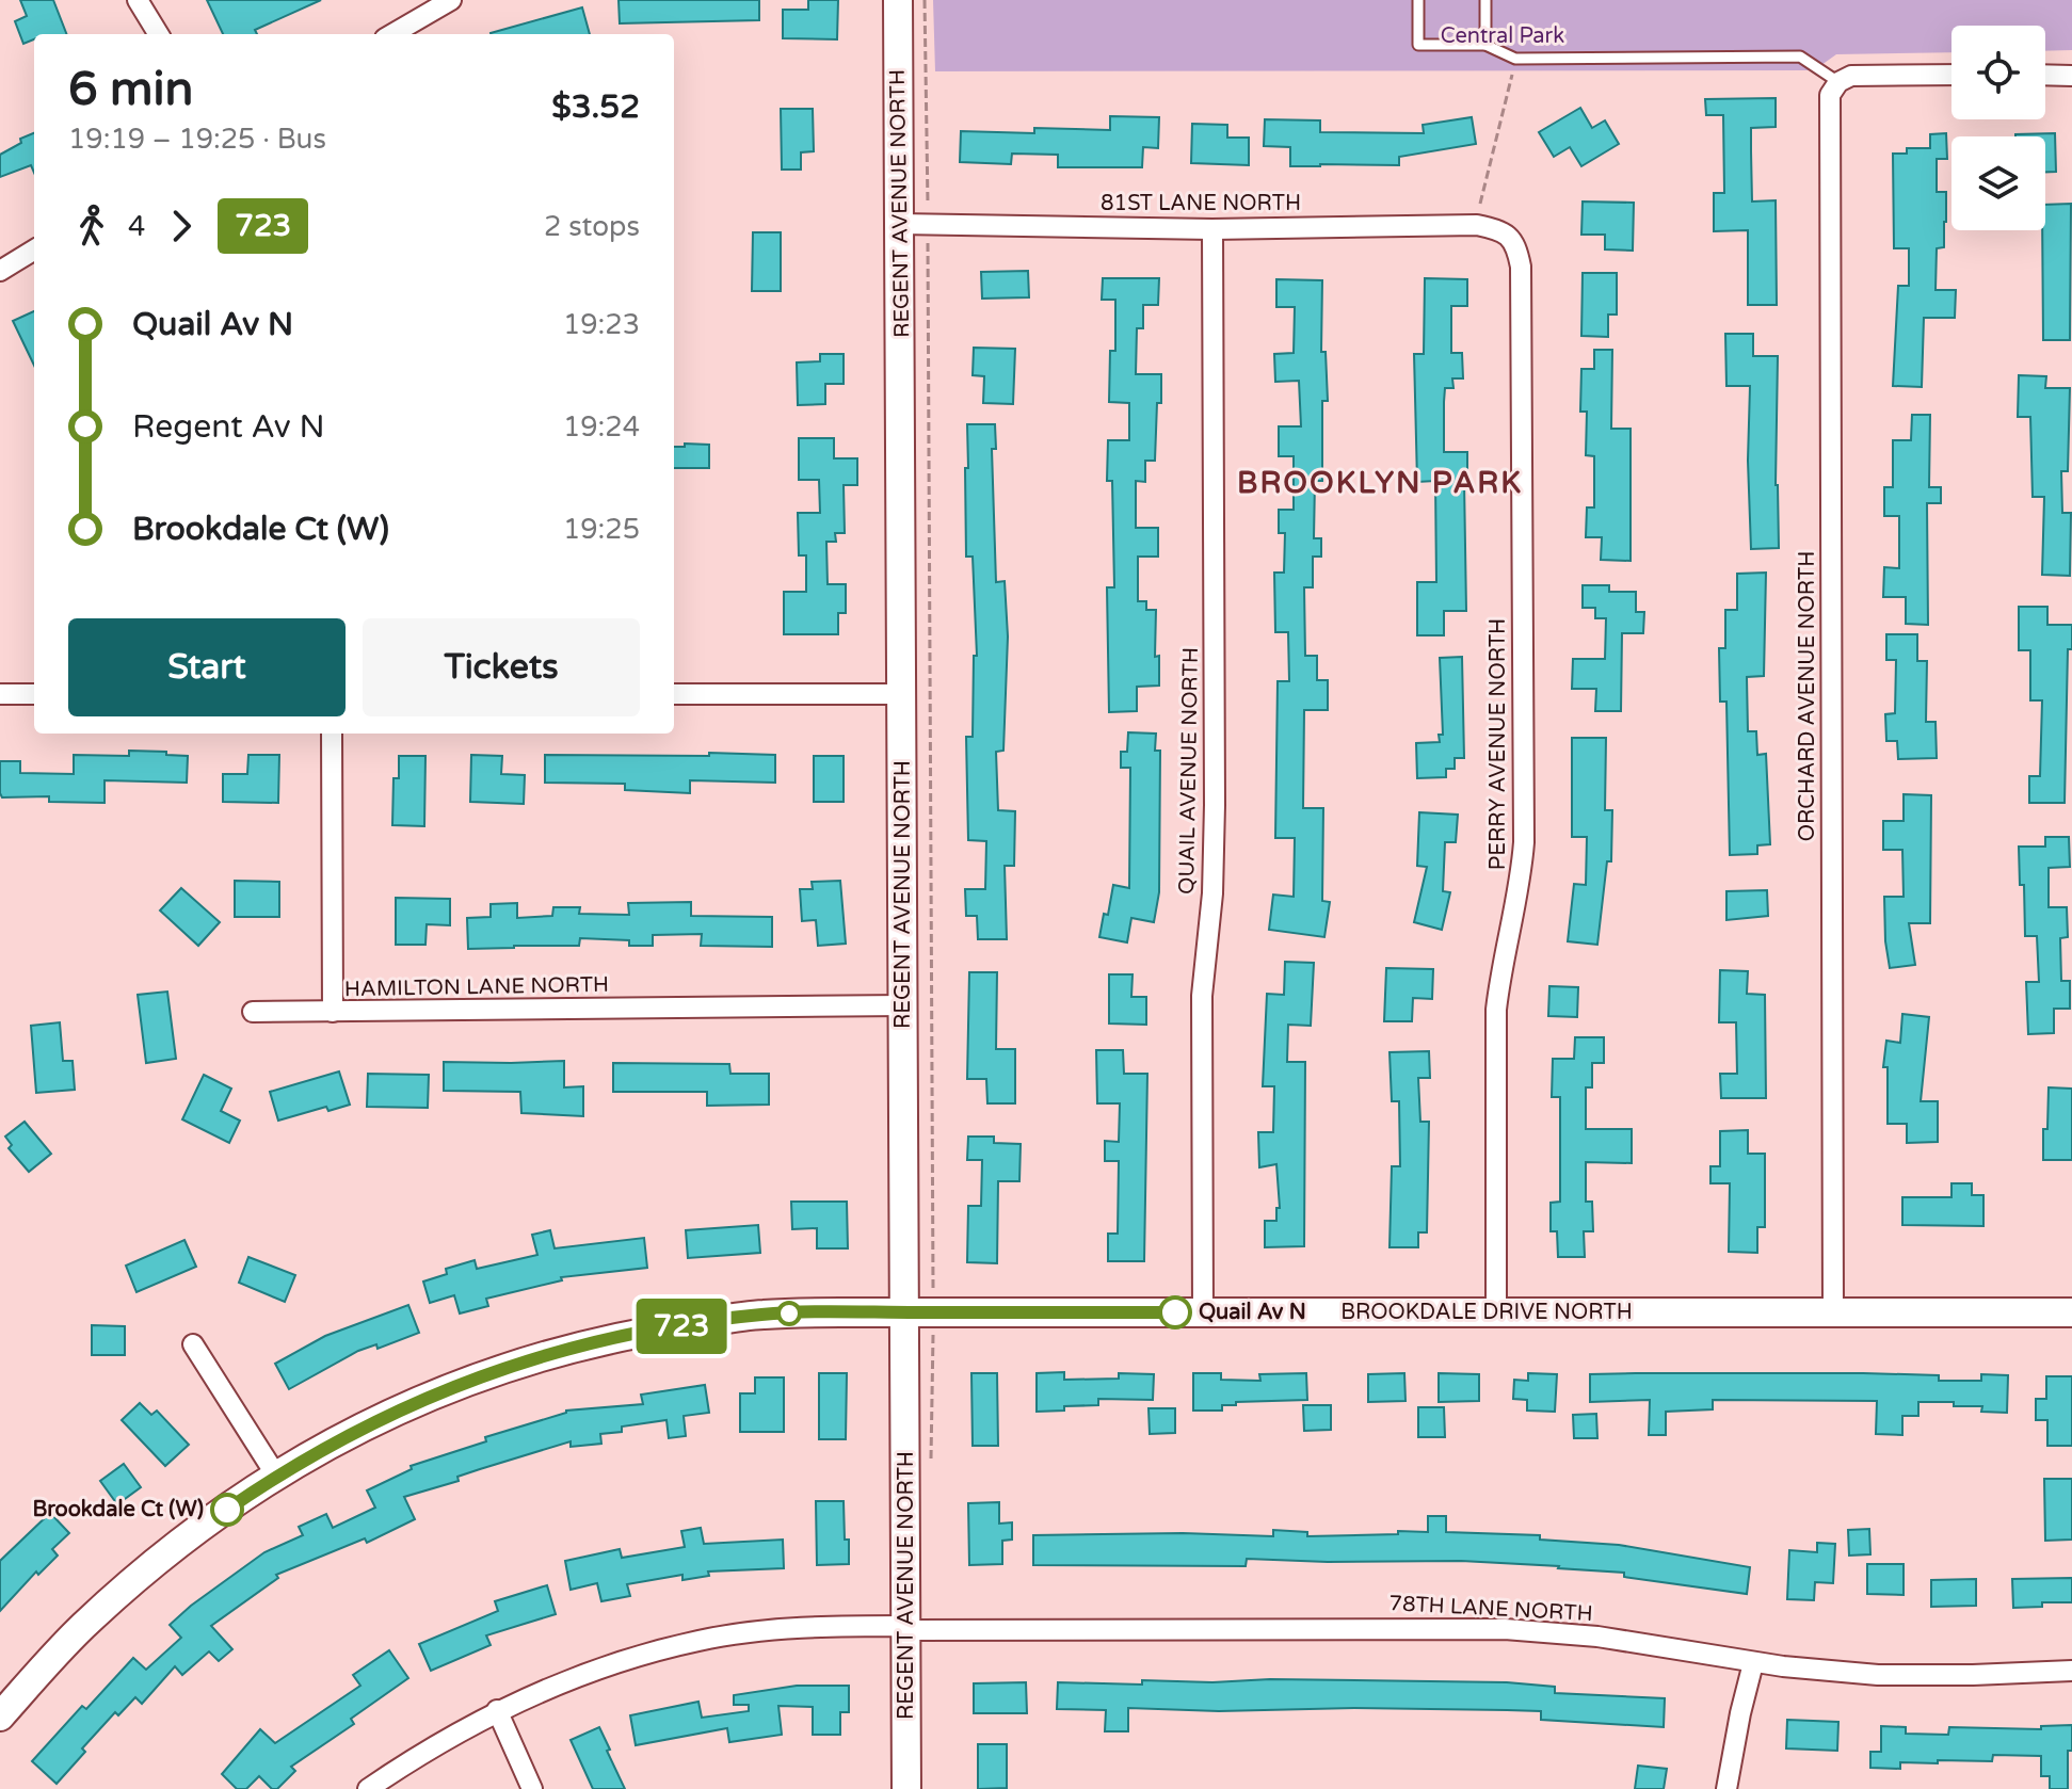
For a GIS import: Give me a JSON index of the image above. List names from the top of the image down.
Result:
{
  "streets": {
    "street": [
      "REGENT AVENUE NORTH",
      "81ST LANE NORTH",
      "ORCHARD AVENUE NORTH",
      "PERRY AVENUE NORTH",
      "QUAIL AVENUE NORTH",
      "HAMILTON LANE NORTH",
      "BROOKDALE DRIVE NORTH",
      "78TH LANE NORTH"
    ]
  },
  "crossings": [
    ["REGENT AVENUE NORTH", "81ST LANE NORTH"],
    ["REGENT AVENUE NORTH", "HAMILTON LANE NORTH"],
    ["REGENT AVENUE NORTH", "BROOKDALE DRIVE NORTH"],
    ["REGENT AVENUE NORTH", "78TH LANE NORTH"],
    ["81ST LANE NORTH", "PERRY AVENUE NORTH"],
    ["81ST LANE NORTH", "QUAIL AVENUE NORTH"],
    ["ORCHARD AVENUE NORTH", "BROOKDALE DRIVE NORTH"],
    ["PERRY AVENUE NORTH", "BROOKDALE DRIVE NORTH"],
    ["QUAIL AVENUE NORTH", "BROOKDALE DRIVE NORTH"]
  ],
  "districts": ["BROOKLYN PARK"],
  "parks": ["Central Park"],
  "places": ["Quail Av N", "Brookdale Ct (W)"],
  "lines": ["bus line 723"],
  "page": {
    "on_map": "723",
    "heading": ["6 min", "19:19 – 19:25 · Bus", "$3.52"],
    "legs": ["4", "723", "2 stops"],
    "list": [
      {
        "name": "Quail Av N",
        "value": "19:23"
      },
      {
        "name": "Regent Av N",
        "value": "19:24"
      },
      {
        "name": "Brookdale Ct (W)",
        "value": "19:25"
      }
    ],
    "buttons": ["Start", "Tickets"]
  }
}
